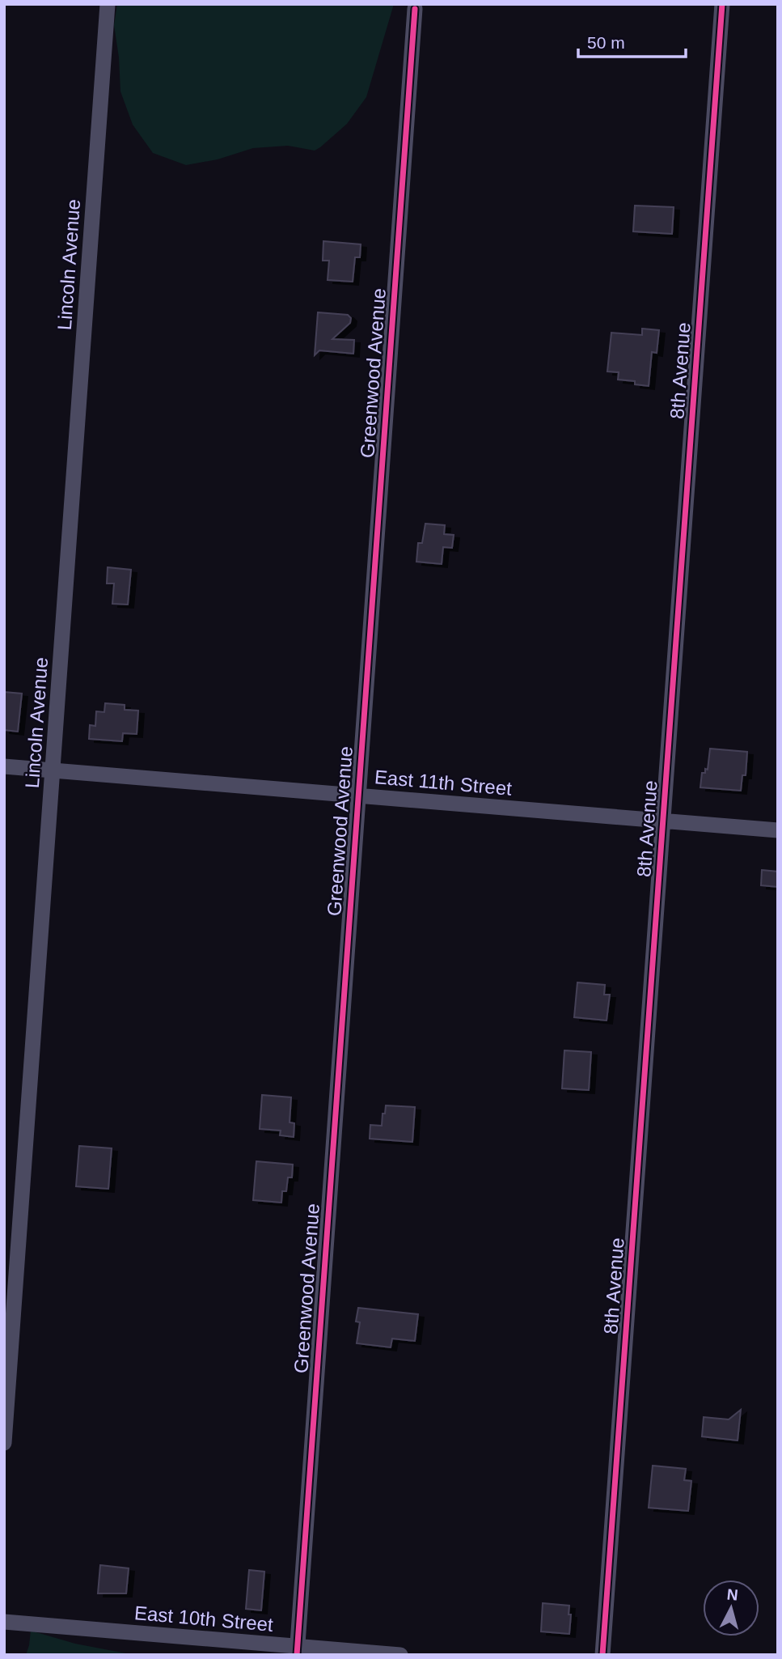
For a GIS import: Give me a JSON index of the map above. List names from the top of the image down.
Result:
{
  "streets": {
    "street": [
      "Lincoln Avenue",
      "8th Avenue",
      "Greenwood Avenue",
      "East 11th Street",
      "East 10th Street"
    ]
  },
  "crossings": [
    ["Lincoln Avenue", "East 11th Street"],
    ["8th Avenue", "East 11th Street"],
    ["Greenwood Avenue", "East 11th Street"],
    ["Greenwood Avenue", "East 10th Street"]
  ],
  "scale_bar": "50 m",
  "north": "top"
}
